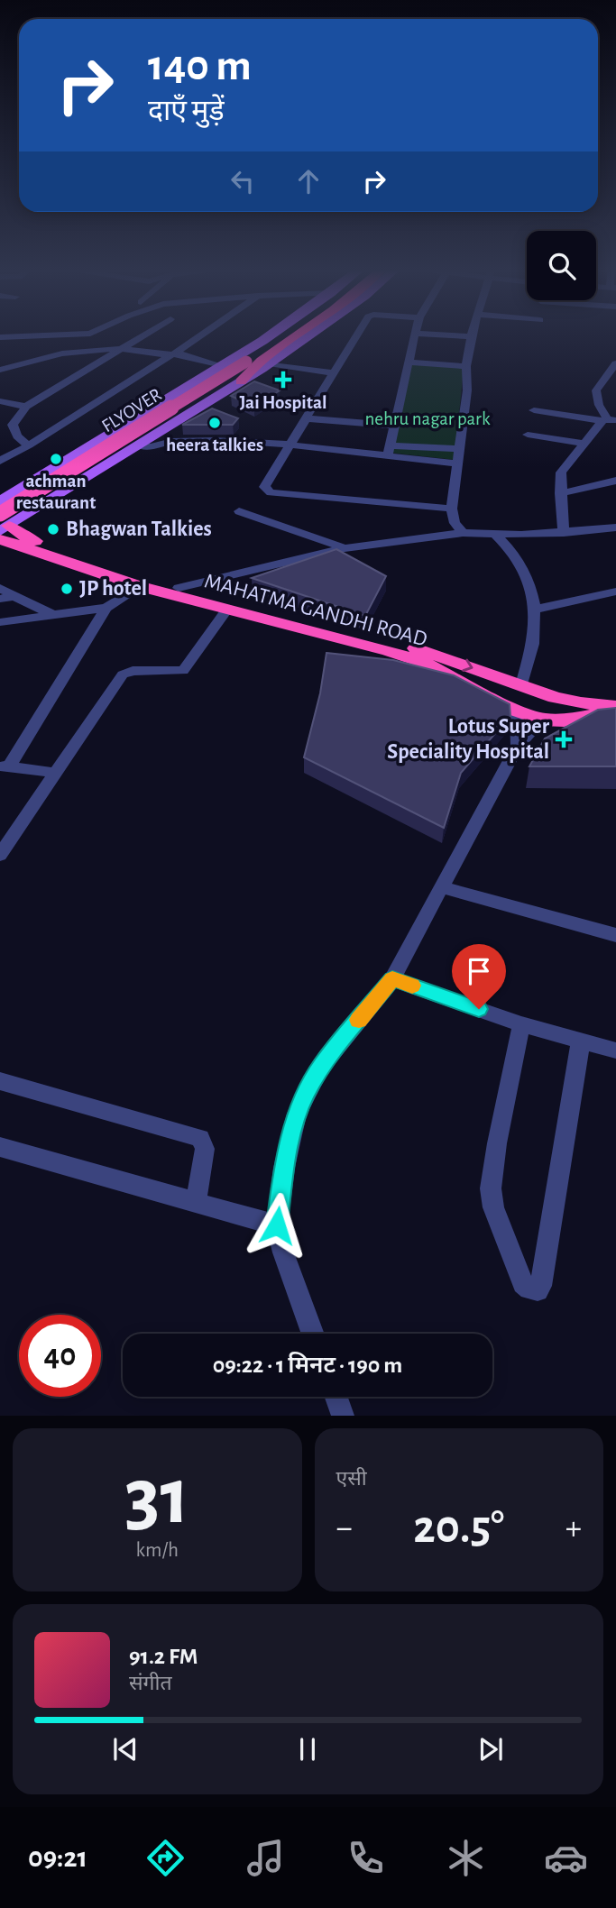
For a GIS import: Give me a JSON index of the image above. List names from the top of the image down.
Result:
{
  "streets": {
    "highway": ["FLYOVER", "MAHATMA GANDHI ROAD"]
  },
  "crossings": [
    ["FLYOVER", "MAHATMA GANDHI ROAD"]
  ],
  "parks": ["nehru nagar park"],
  "places": {
    "health": ["Jai Hospital", "Lotus Super Speciality Hospital"],
    "other": [
      "heera talkies",
      "achman restaurant",
      "Bhagwan Talkies",
      "JP hotel"
    ]
  },
  "page": {
    "turn": ["140 m", "दाएँ मुड़ें"],
    "limit": "40",
    "trip": "09:22 · 1 मिनट · 190 m",
    "tile": [
      ["31", "km/h"],
      "एसी"
    ],
    "heat": ["−", "20.5°", "+"],
    "song": ["91.2 FM", "संगीत"],
    "tabs": "09:21"
  }
}
